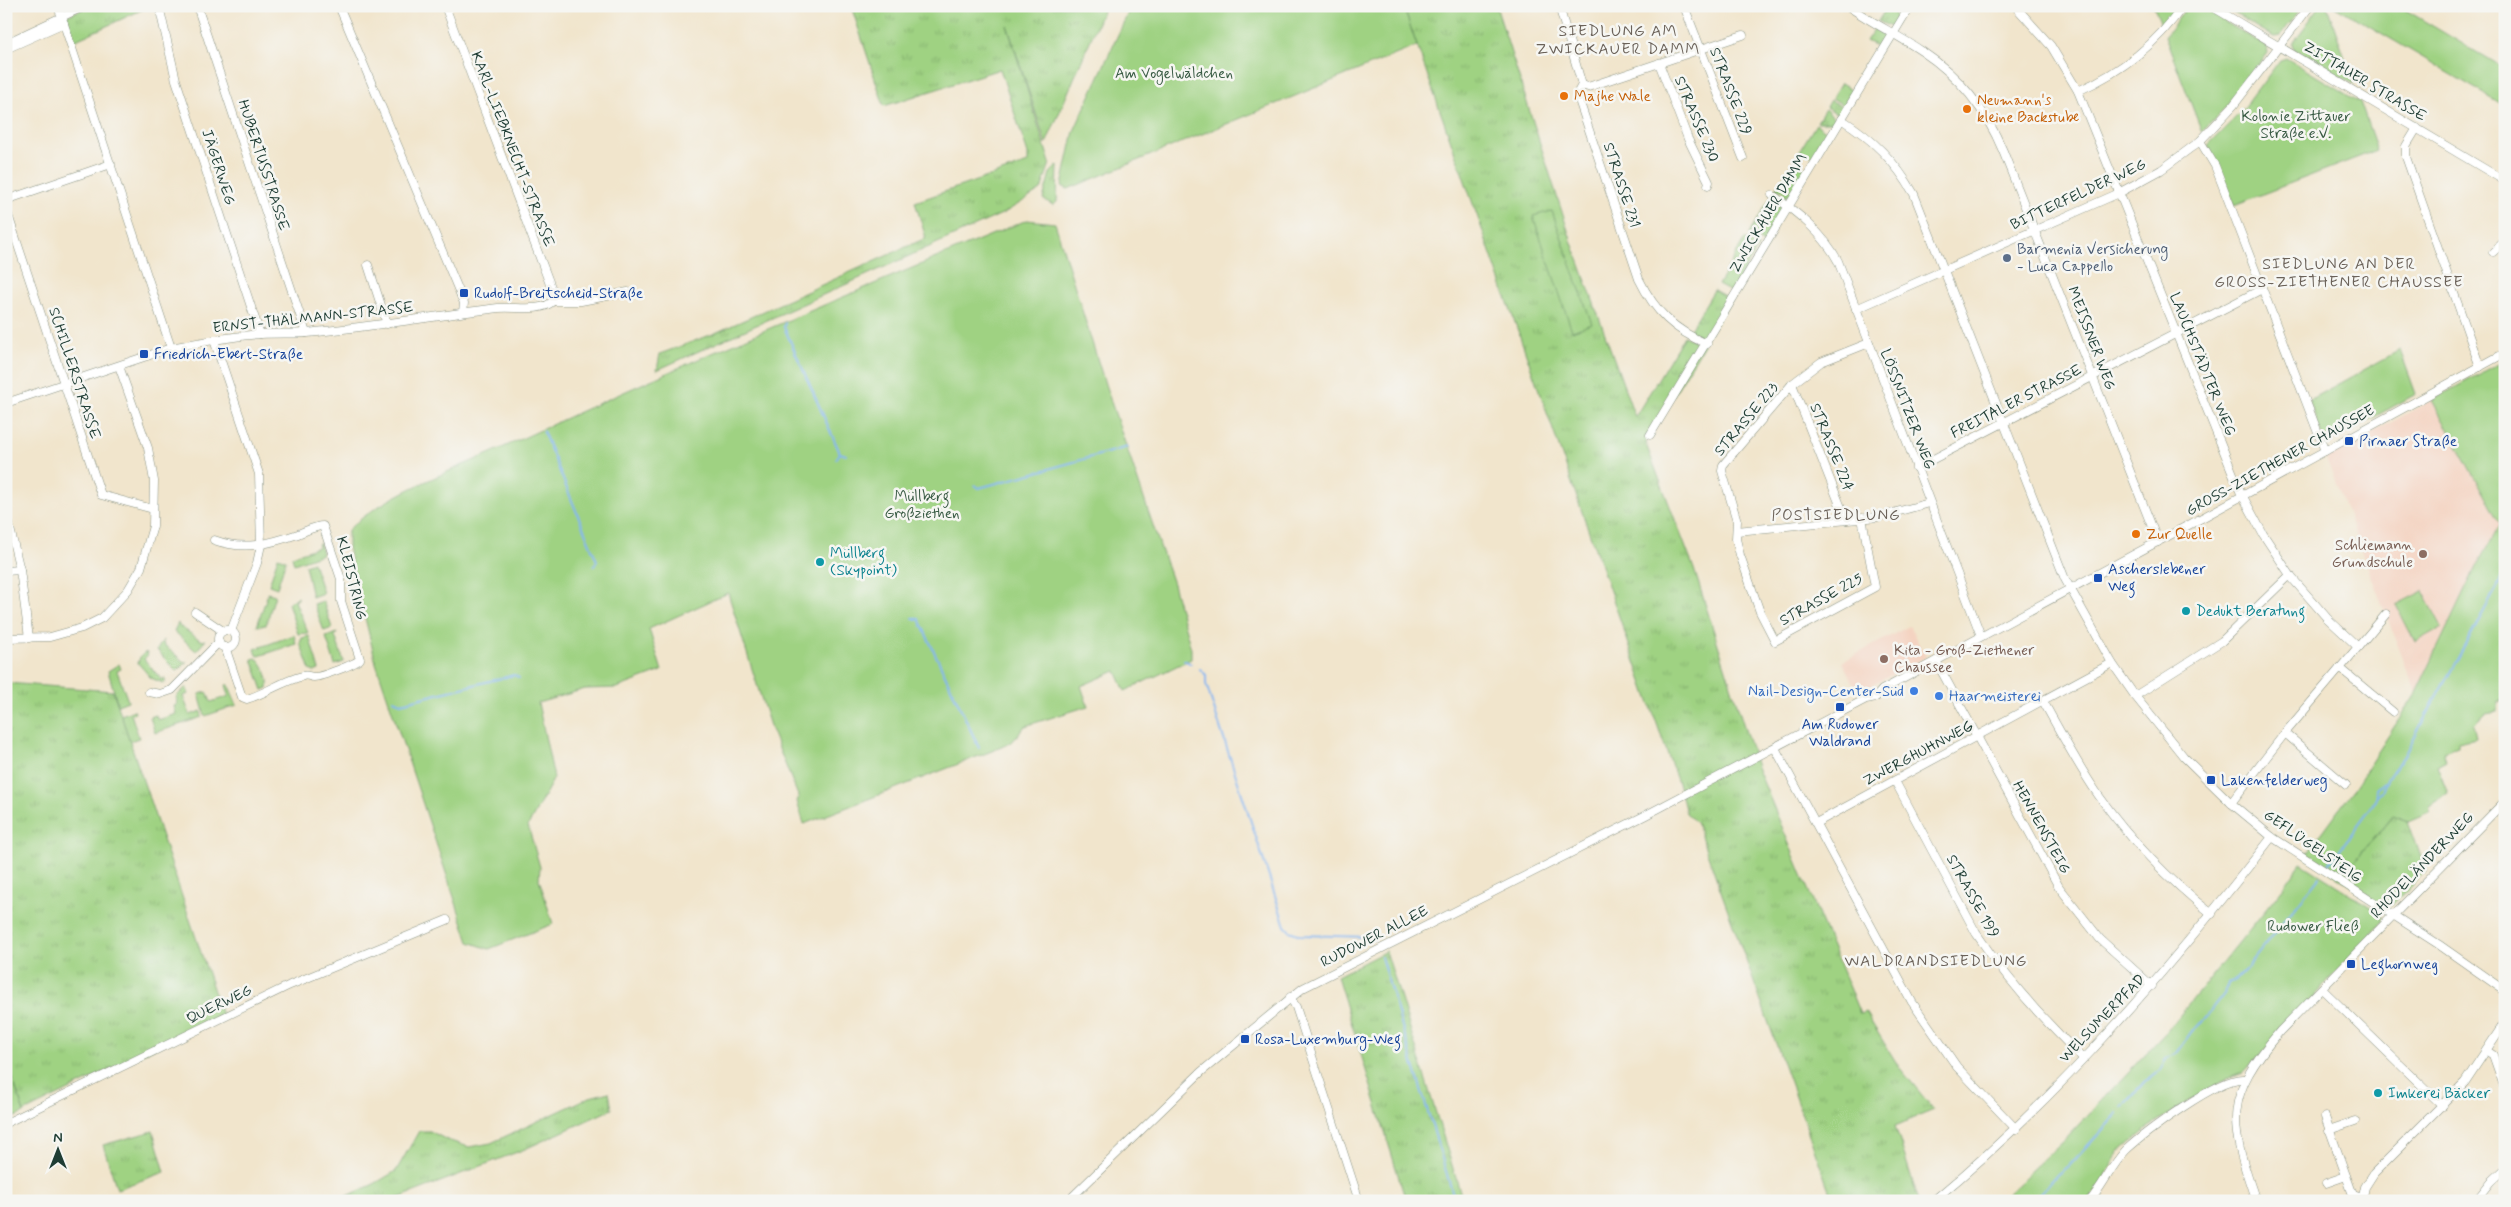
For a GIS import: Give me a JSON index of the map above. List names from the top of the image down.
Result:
{
  "streets": {
    "street": [
      "ZITTAUER STRASSE",
      "STRASSE 229",
      "STRASSE 230",
      "KARL-LIEBKNECHT-STRASSE",
      "HUBERTUSSTRASSE",
      "JÄGERWEG",
      "STRASSE 231",
      "BITTERFELDER WEG",
      "ZWICKAUER DAMM",
      "ERNST-THÄLMANN-STRASSE",
      "MEISSNER WEG",
      "LAUCHSTÄDTER WEG",
      "SCHILLERSTRASSE",
      "FREITALER STRASSE",
      "LÖSSNITZER WEG",
      "STRASSE 223",
      "STRASSE 224",
      "GROSS-ZIETHENER CHAUSSEE",
      "KLEISTRING",
      "STRASSE 225",
      "ZWERGHUHNWEG",
      "HENNENSTEIG",
      "GEFLÜGELSTEIG",
      "RHODELÄNDERWEG",
      "STRASSE 199",
      "RUDOWER ALLEE",
      "QUERWEG",
      "WELSUMERPFAD"
    ]
  },
  "crossings": [
    ["ZITTAUER STRASSE", "BITTERFELDER WEG"],
    ["KARL-LIEBKNECHT-STRASSE", "ERNST-THÄLMANN-STRASSE"],
    ["HUBERTUSSTRASSE", "ERNST-THÄLMANN-STRASSE"],
    ["JÄGERWEG", "ERNST-THÄLMANN-STRASSE"],
    ["STRASSE 231", "ZWICKAUER DAMM"],
    ["BITTERFELDER WEG", "MEISSNER WEG"],
    ["BITTERFELDER WEG", "LAUCHSTÄDTER WEG"],
    ["BITTERFELDER WEG", "LÖSSNITZER WEG"],
    ["ZWICKAUER DAMM", "MEISSNER WEG"],
    ["ZWICKAUER DAMM", "LÖSSNITZER WEG"],
    ["ERNST-THÄLMANN-STRASSE", "SCHILLERSTRASSE"],
    ["MEISSNER WEG", "FREITALER STRASSE"],
    ["MEISSNER WEG", "GROSS-ZIETHENER CHAUSSEE"],
    ["LAUCHSTÄDTER WEG", "FREITALER STRASSE"],
    ["LAUCHSTÄDTER WEG", "GROSS-ZIETHENER CHAUSSEE"],
    ["FREITALER STRASSE", "LÖSSNITZER WEG"],
    ["LÖSSNITZER WEG", "STRASSE 223"],
    ["LÖSSNITZER WEG", "GROSS-ZIETHENER CHAUSSEE"],
    ["STRASSE 223", "STRASSE 224"],
    ["STRASSE 223", "STRASSE 225"],
    ["GROSS-ZIETHENER CHAUSSEE", "HENNENSTEIG"],
    ["GROSS-ZIETHENER CHAUSSEE", "GEFLÜGELSTEIG"],
    ["GROSS-ZIETHENER CHAUSSEE", "RUDOWER ALLEE"],
    ["ZWERGHUHNWEG", "HENNENSTEIG"],
    ["ZWERGHUHNWEG", "GEFLÜGELSTEIG"],
    ["ZWERGHUHNWEG", "STRASSE 199"],
    ["HENNENSTEIG", "WELSUMERPFAD"],
    ["GEFLÜGELSTEIG", "RHODELÄNDERWEG"],
    ["GEFLÜGELSTEIG", "WELSUMERPFAD"],
    ["STRASSE 199", "WELSUMERPFAD"]
  ],
  "districts": [
    "SIEDLUNG AM ZWICKAUER DAMM",
    "SIEDLUNG AN DER GROSS-ZIETHENER CHAUSSEE",
    "POSTSIEDLUNG",
    "WALDRANDSIEDLUNG"
  ],
  "parks": [
    "Am Vogelwäldchen",
    "Kolonie Zittauer Straße e.V.",
    "Müllberg Großziethen",
    "Rudower Fließ"
  ],
  "places": {
    "other": [
      "Majhe Wale",
      "Neumann's kleine Backstube",
      "Barmenia Versicherung - Luca Cappello",
      "Zur Quelle",
      "Schliemann Grundschule",
      "Müllberg (Skypoint)",
      "Dedukt Beratung",
      "Kita - Groß-Ziethener Chaussee",
      "Nail-Design-Center-Süd",
      "Haarmeisterei",
      "Imkerei Bäcker"
    ],
    "transit": [
      "Rudolf-Breitscheid-Straße",
      "Friedrich-Ebert-Straße",
      "Pirnaer Straße",
      "Ascherslebener Weg",
      "Am Rudower Waldrand",
      "Lakenfelderweg",
      "Leghornweg",
      "Rosa-Luxemburg-Weg"
    ]
  },
  "north": "top"
}
